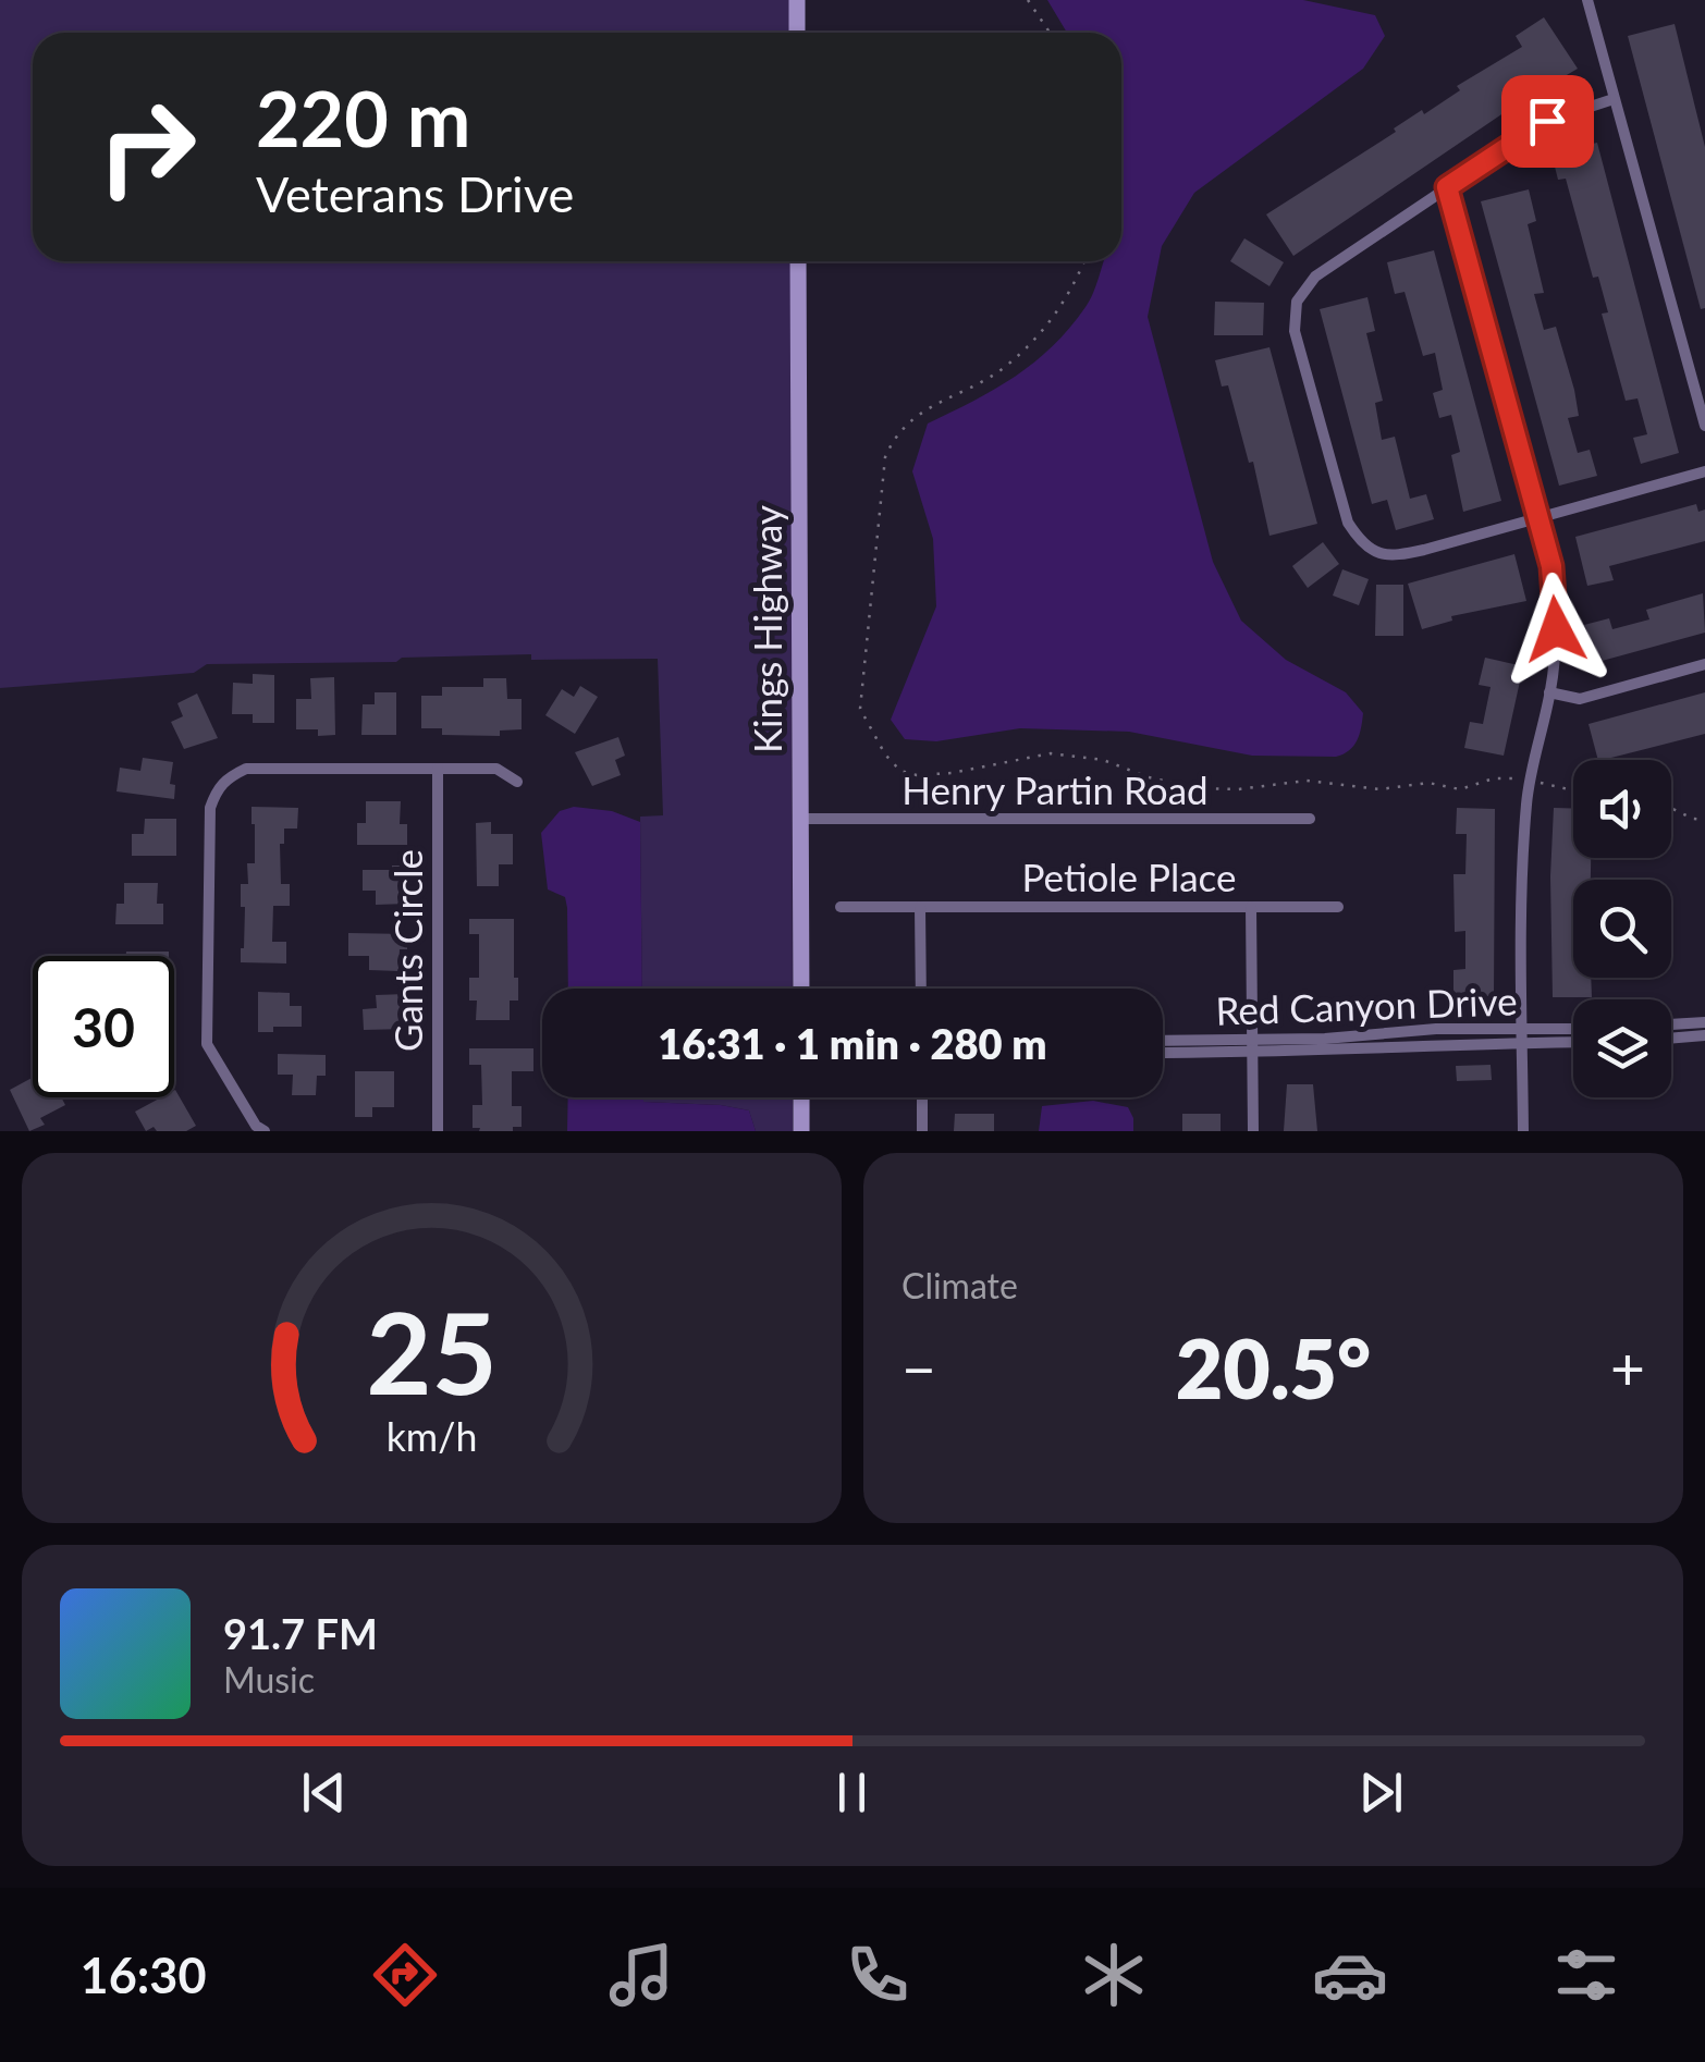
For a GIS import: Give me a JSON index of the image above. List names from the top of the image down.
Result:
{
  "streets": {
    "street": [
      "Kings Highway",
      "Henry Partin Road",
      "Petiole Place",
      "Gants Circle",
      "Red Canyon Drive"
    ]
  },
  "crossings": [
    ["Kings Highway", "Henry Partin Road"]
  ],
  "page": {
    "turn": ["220 m", "Veterans Drive"],
    "limit": "30",
    "trip": "16:31 · 1 min · 280 m",
    "tile": "Climate",
    "heat": ["−", "20.5°", "+"],
    "song": ["91.7 FM", "Music"],
    "tabs": "16:30",
    "gauge": ["25", "km/h"]
  }
}
